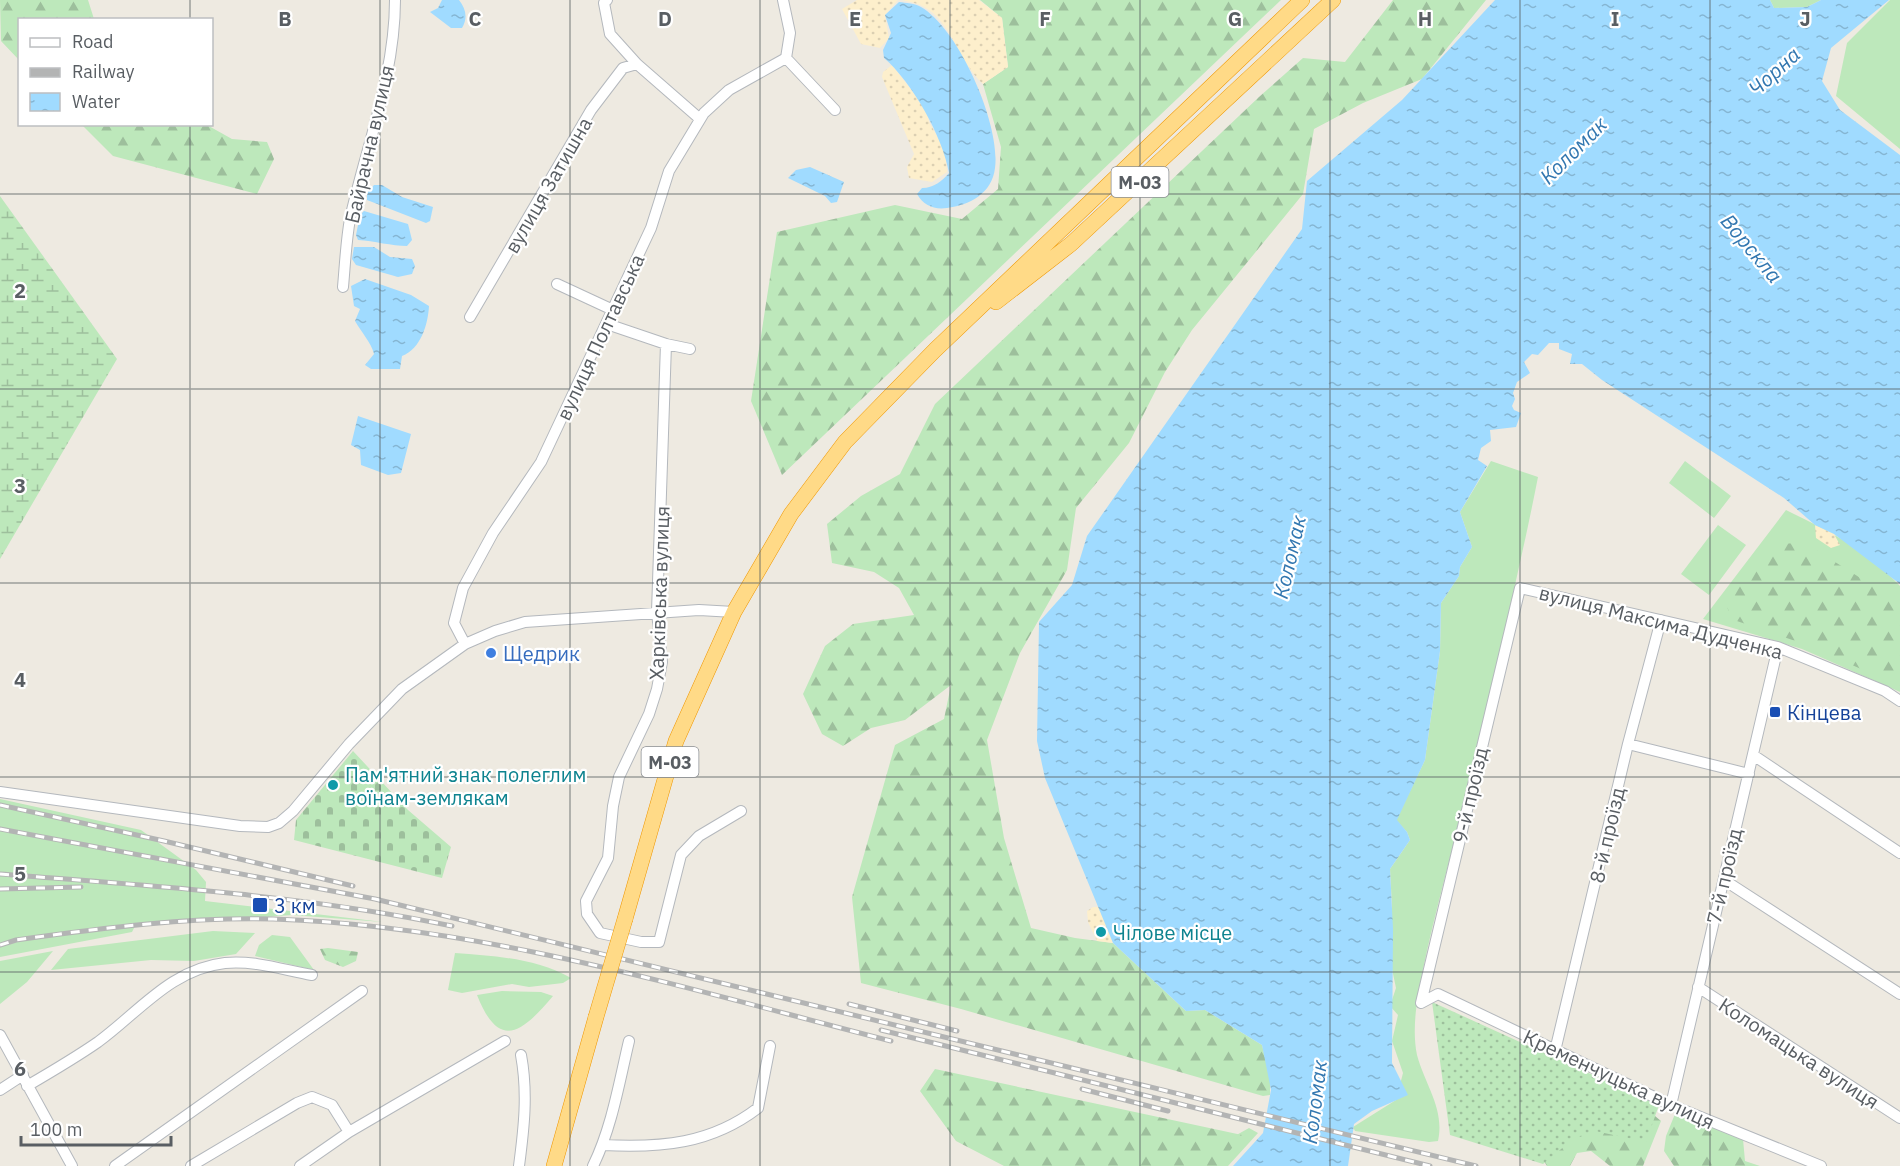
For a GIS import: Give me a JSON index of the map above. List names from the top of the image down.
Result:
{
  "streets": {
    "highway": ["М-03"],
    "street": [
      "Байрачна вулиця",
      "вулиця Затишна",
      "вулиця Полтавська",
      "Харківська вулиця",
      "вулиця Максима Дудченка",
      "9-й проїзд",
      "8-й проїзд",
      "7-й проїзд",
      "Коломацька вулиця",
      "Кременчуцька вулиця"
    ]
  },
  "crossings": [
    ["вулиця Максима Дудченка", "9-й проїзд"],
    ["вулиця Максима Дудченка", "8-й проїзд"],
    ["вулиця Максима Дудченка", "7-й проїзд"],
    ["9-й проїзд", "Кременчуцька вулиця"],
    ["8-й проїзд", "Кременчуцька вулиця"],
    ["7-й проїзд", "Коломацька вулиця"],
    ["7-й проїзд", "Кременчуцька вулиця"]
  ],
  "water": ["Чорна", "Коломак", "Ворскла"],
  "places": {
    "other": ["Щедрик", "Пам'ятний знак полеглим воїнам-землякам", "Чілове місце"],
    "transit": ["Кінцева", "3 км"]
  },
  "legend": ["Road", "Railway", "Water"],
  "scale_bar": "100 m",
  "grid": {
    "columns": [
      "B",
      "C",
      "D",
      "E",
      "F",
      "G",
      "H",
      "I",
      "J"
    ],
    "rows": [
      "2",
      "3",
      "4",
      "5",
      "6"
    ]
  }
}
